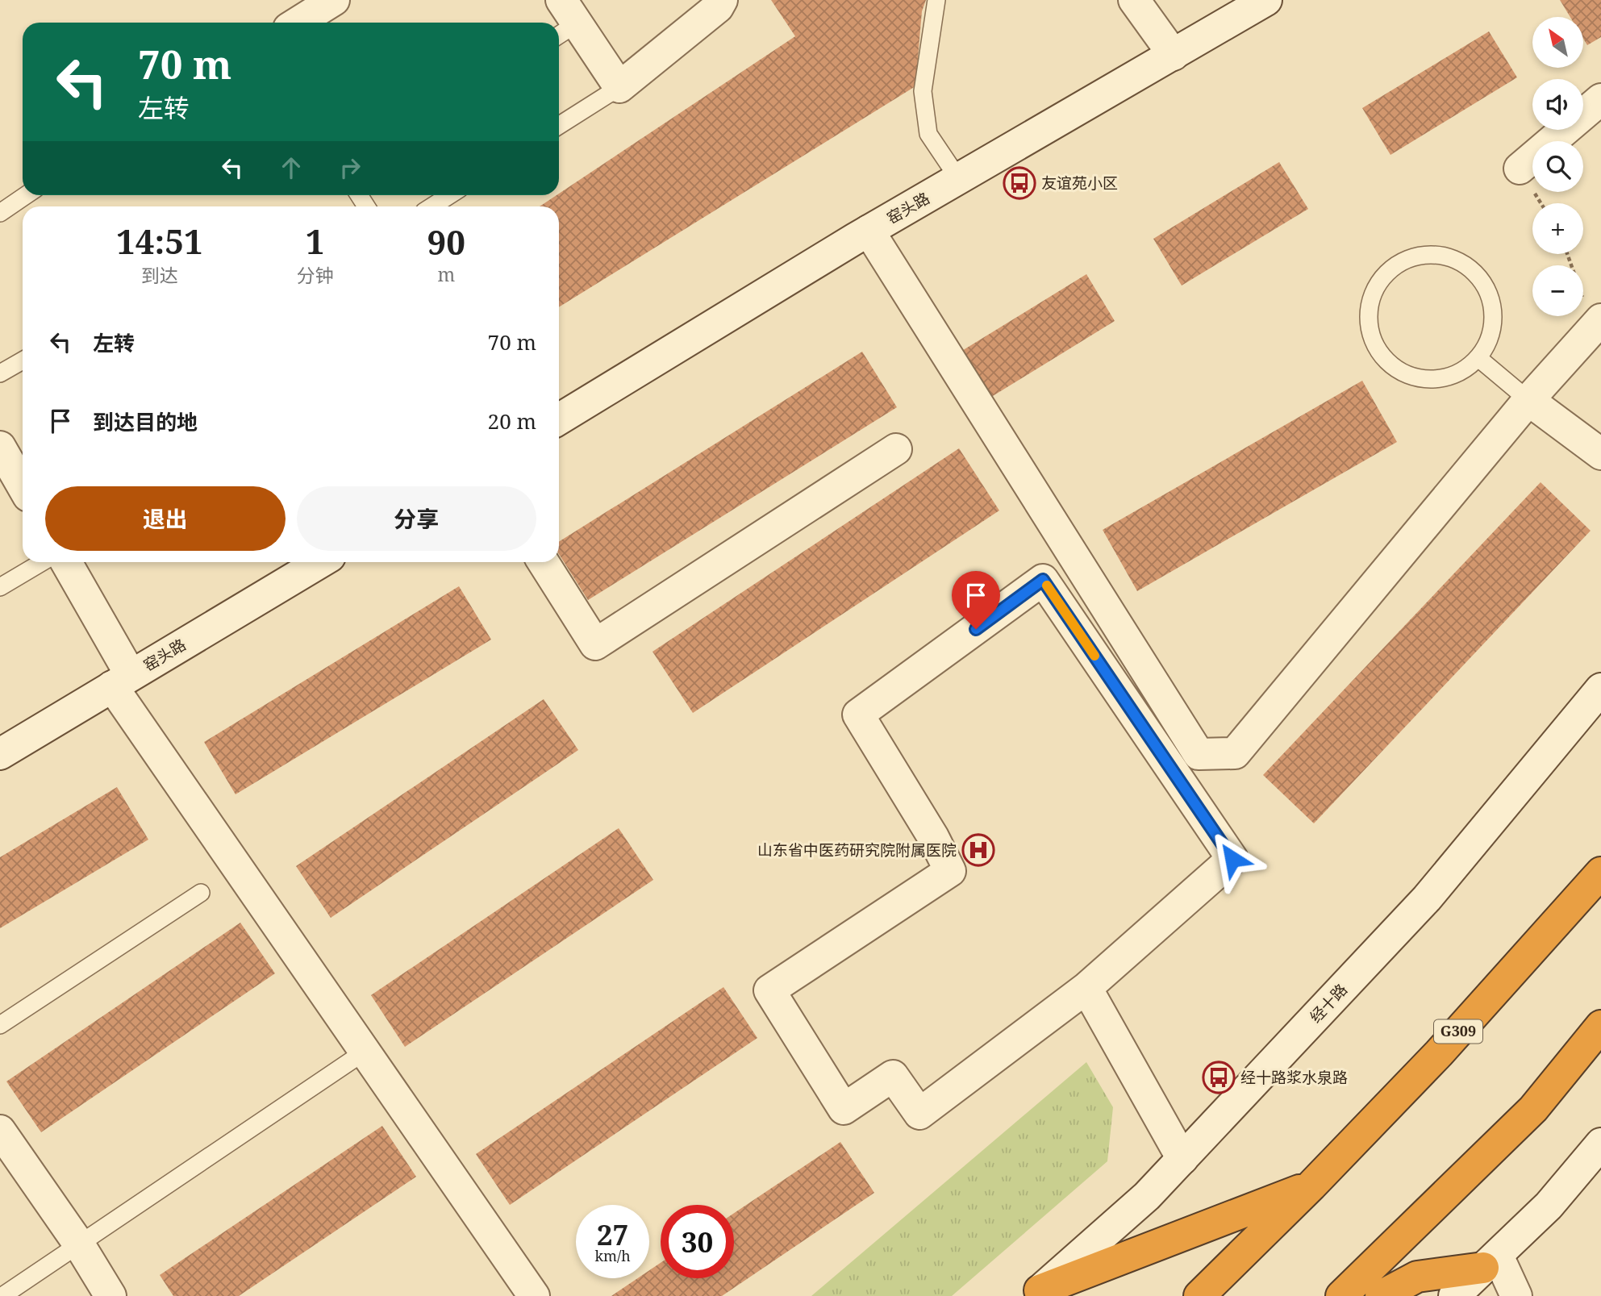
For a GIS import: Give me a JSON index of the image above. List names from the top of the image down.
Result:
{
  "streets": {
    "highway": ["G309"],
    "street": ["窑头路", "经十路"]
  },
  "places": {
    "bus stop": ["友谊苑小区", "经十路浆水泉路"],
    "hospital": ["山东省中医药研究院附属医院"]
  },
  "north": "top left",
  "page": {
    "map_buttons": ["+", "−"],
    "turn": ["70 m", "左转"],
    "eta": [
      "14:51",
      "到达",
      "1",
      "分钟",
      "90",
      "m"
    ],
    "list": [
      {
        "name": "左转",
        "value": "70 m"
      },
      {
        "name": "到达目的地",
        "value": "20 m"
      }
    ],
    "buttons": ["退出", "分享"],
    "speed": "27 km/h",
    "limit": "30"
  }
}
